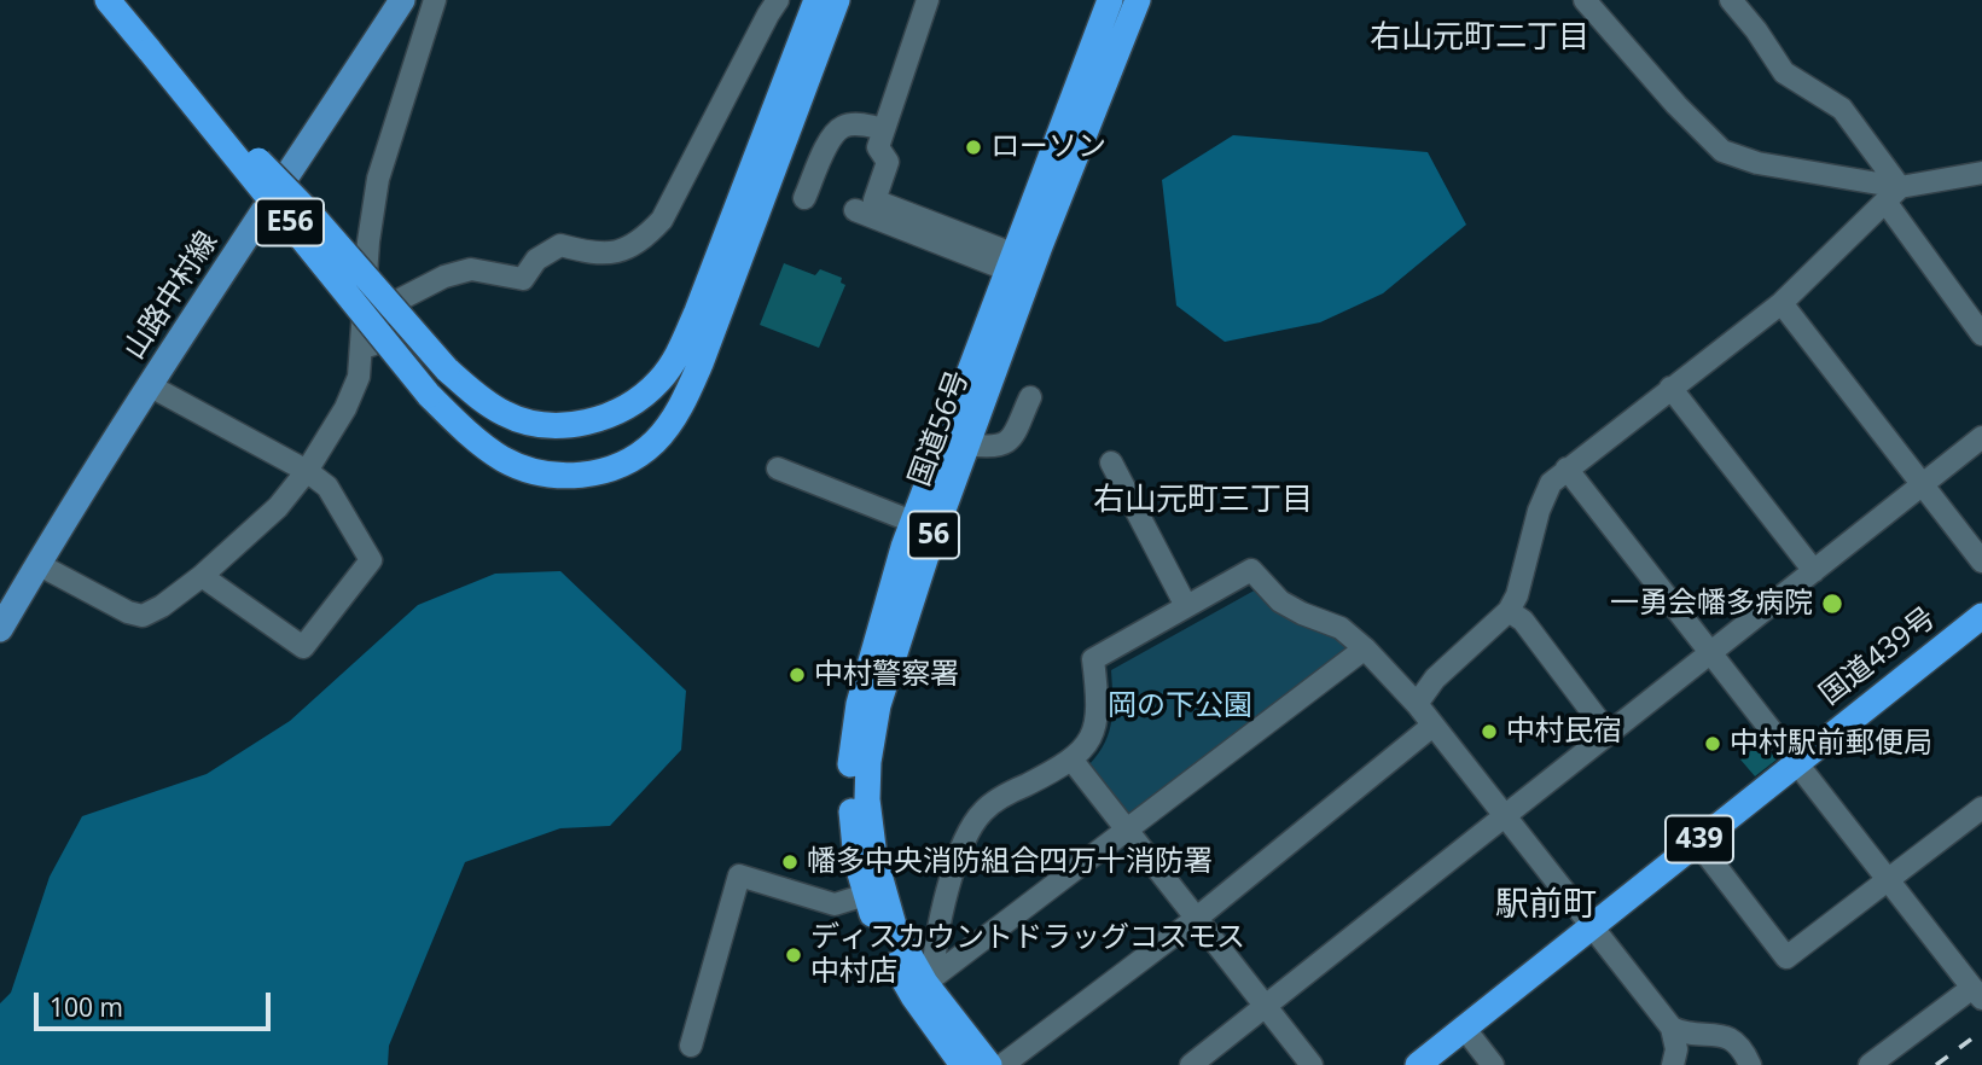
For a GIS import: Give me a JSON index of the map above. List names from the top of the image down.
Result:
{
  "streets": {
    "highway": [
      "E56",
      "国道56号",
      "56",
      "国道439号",
      "439"
    ],
    "main road": ["山路中村線"]
  },
  "districts": ["右山元町二丁目", "右山元町三丁目", "駅前町"],
  "parks": ["岡の下公園"],
  "places": [
    "ローソン",
    "一勇会幡多病院",
    "中村警察署",
    "中村民宿",
    "中村駅前郵便局",
    "幡多中央消防組合四万十消防署",
    "ディスカウントドラッグコスモス 中村店"
  ],
  "scale_bar": "100 m"
}
